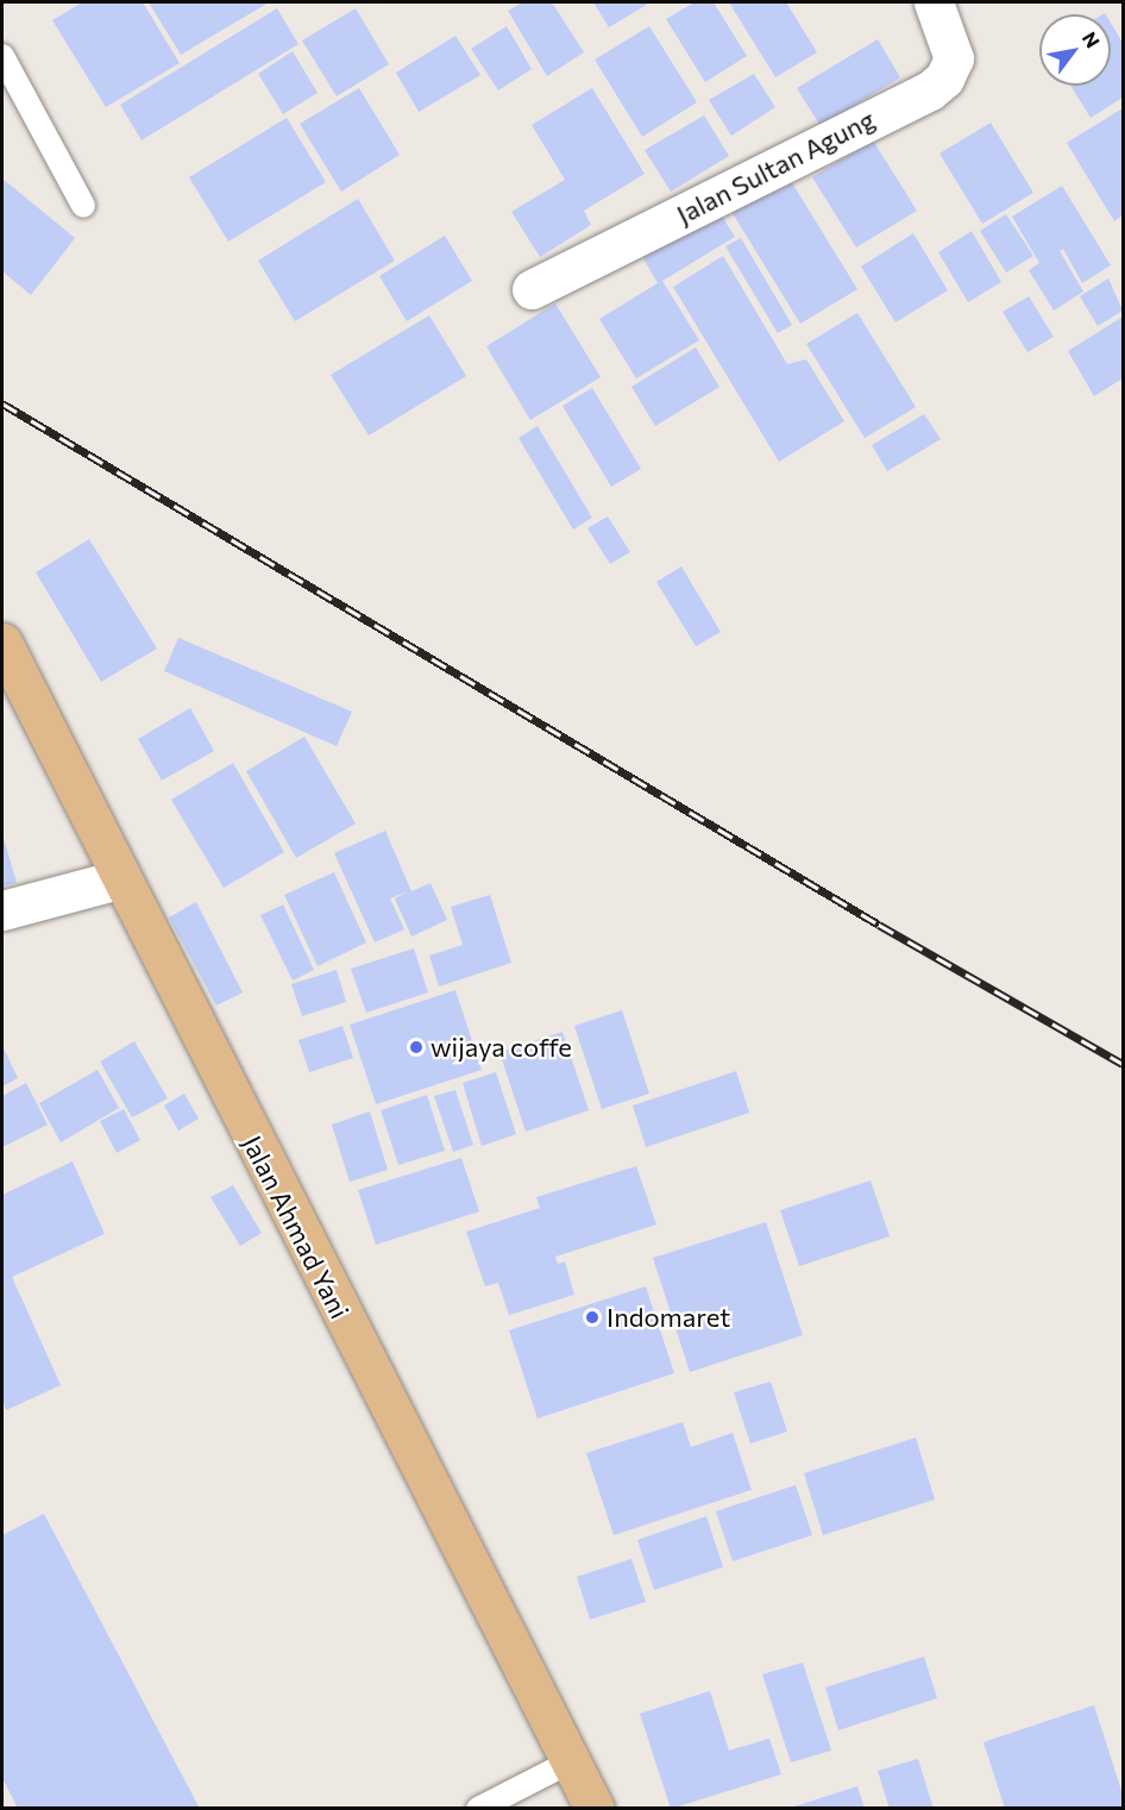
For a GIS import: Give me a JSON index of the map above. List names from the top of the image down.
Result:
{
  "streets": {
    "main road": ["Jalan Ahmad Yani"],
    "street": ["Jalan Sultan Agung"]
  },
  "places": ["wijaya coffe", "Indomaret"],
  "north": "top right"
}
